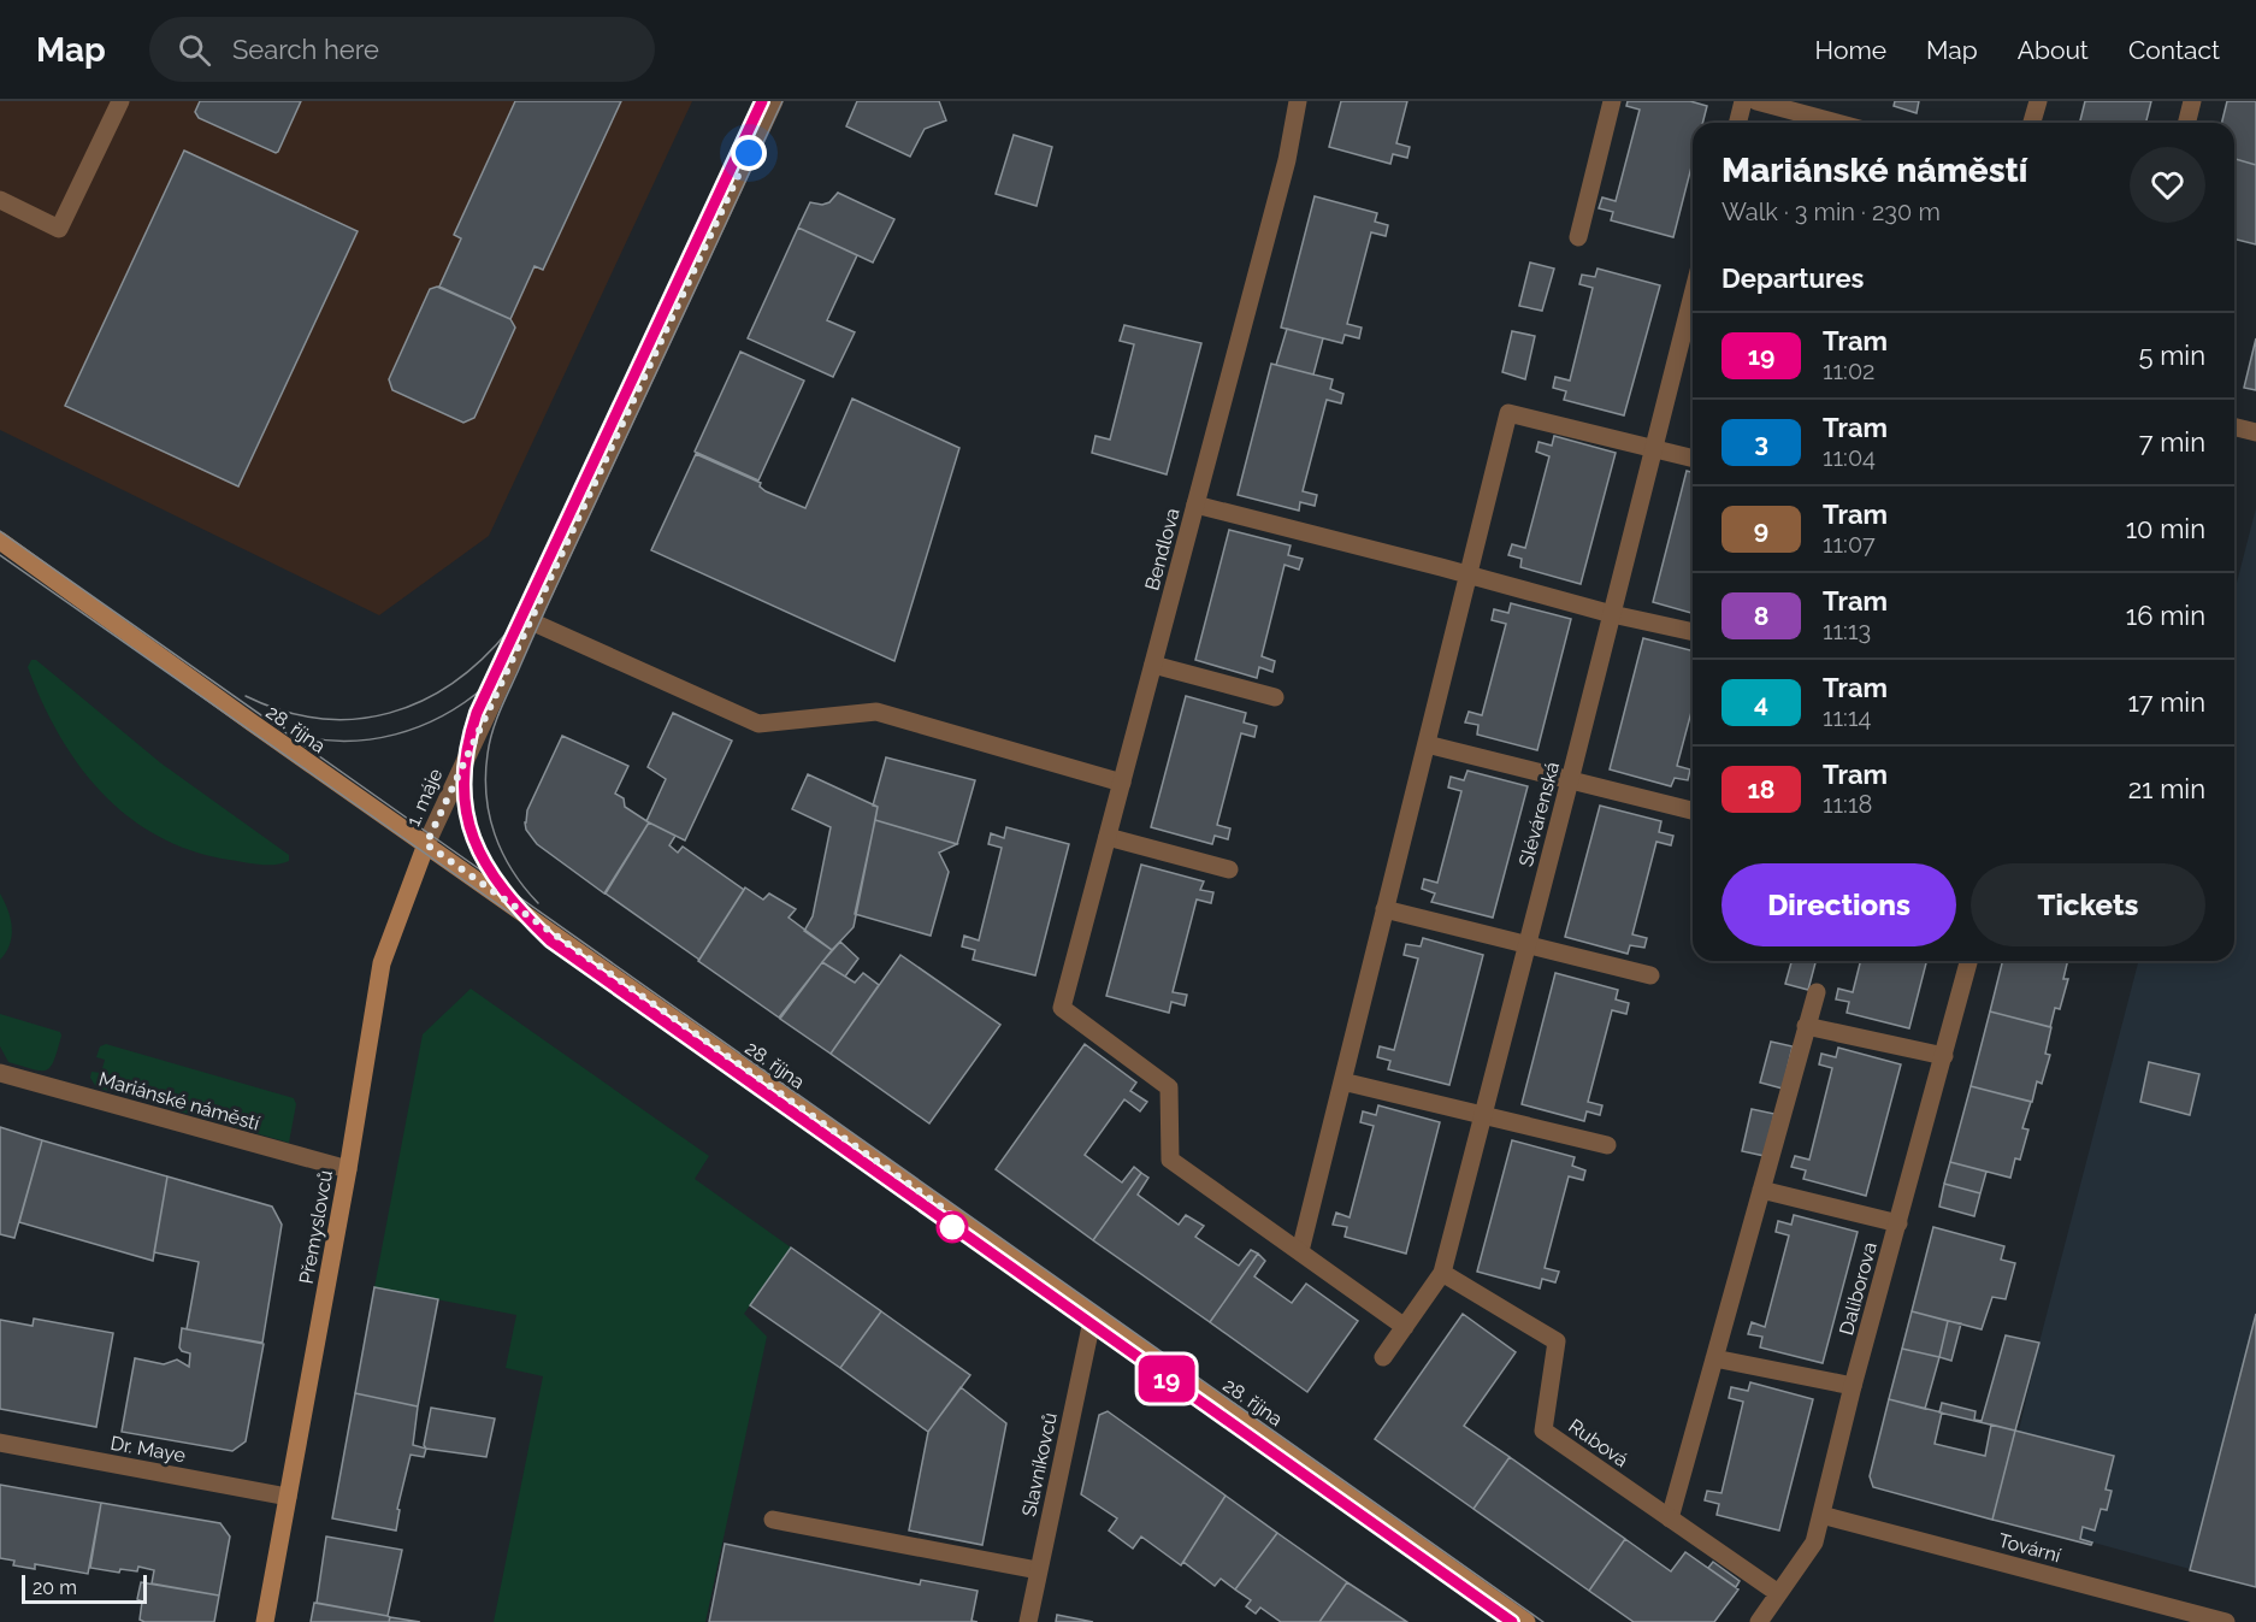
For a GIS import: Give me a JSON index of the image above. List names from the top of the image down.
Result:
{
  "streets": {
    "main road": ["28. října", "Přemyslovců"],
    "street": [
      "Bendlova",
      "1. máje",
      "Slévárenská",
      "Mariánské náměstí",
      "Daliborova",
      "Rubová",
      "Dr. Maye",
      "Slavníkovců",
      "Tovární"
    ]
  },
  "crossings": [
    ["28. října", "1. máje"],
    ["28. října", "Přemyslovců"],
    ["28. října", "Slavníkovců"],
    ["1. máje", "Přemyslovců"],
    ["Slévárenská", "Rubová"],
    ["Mariánské náměstí", "Přemyslovců"],
    ["Přemyslovců", "Dr. Maye"],
    ["Daliborova", "Rubová"],
    ["Daliborova", "Tovární"]
  ],
  "lines": ["tram line 19"],
  "scale_bar": "20 m",
  "page": {
    "header": "Map",
    "search": "Search here",
    "nav": [
      "Home",
      "Map",
      "About",
      "Contact"
    ],
    "on_map": "19",
    "heading": [
      ["Mariánské náměstí", "Walk · 3 min · 230 m"],
      "Departures"
    ],
    "list": [
      {
        "mark": "19",
        "name": "Tram",
        "note": "11:02",
        "value": "5 min"
      },
      {
        "mark": "3",
        "name": "Tram",
        "note": "11:04",
        "value": "7 min"
      },
      {
        "mark": "9",
        "name": "Tram",
        "note": "11:07",
        "value": "10 min"
      },
      {
        "mark": "8",
        "name": "Tram",
        "note": "11:13",
        "value": "16 min"
      },
      {
        "mark": "4",
        "name": "Tram",
        "note": "11:14",
        "value": "17 min"
      },
      {
        "mark": "18",
        "name": "Tram",
        "note": "11:18",
        "value": "21 min"
      }
    ],
    "buttons": ["Directions", "Tickets"],
    "scale": "20 m"
  }
}
